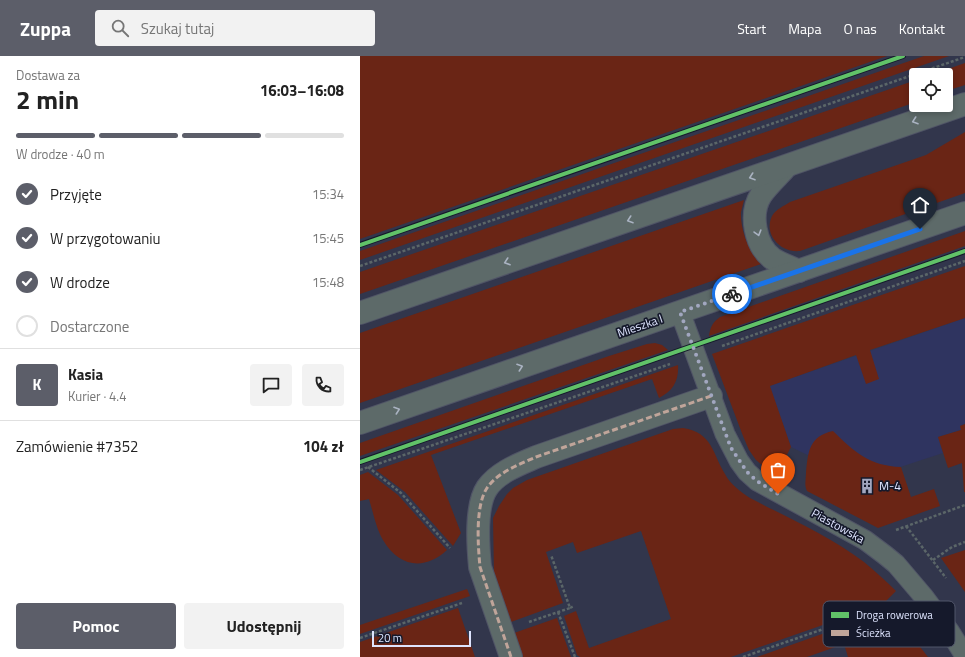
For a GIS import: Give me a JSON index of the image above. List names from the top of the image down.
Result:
{
  "streets": {
    "street": ["Mieszka I"],
    "lane": ["Piastowska"]
  },
  "crossings": [
    ["Mieszka I", "Piastowska"]
  ],
  "places": {
    "building": ["M-4"]
  },
  "legend": ["Droga rowerowa", "Ścieżka"],
  "scale_bar": "20 m",
  "page": {
    "header": "Zuppa",
    "search": "Szukaj tutaj",
    "nav": [
      "Start",
      "Mapa",
      "O nas",
      "Kontakt"
    ],
    "heading": ["2 min", "Dostawa za", "16:03–16:08"],
    "panel": [
      "Kasia",
      "Kurier · 4.4",
      "Zamówienie #7352",
      "104 zł"
    ],
    "bar": "W drodze · 40 m",
    "list": [
      ["Przyjęte", "15:34"],
      ["W przygotowaniu", "15:45"],
      ["W drodze", "15:48"],
      "Dostarczone"
    ],
    "round": "K",
    "buttons": ["Pomoc", "Udostępnij"],
    "scale": "20 m"
  }
}
